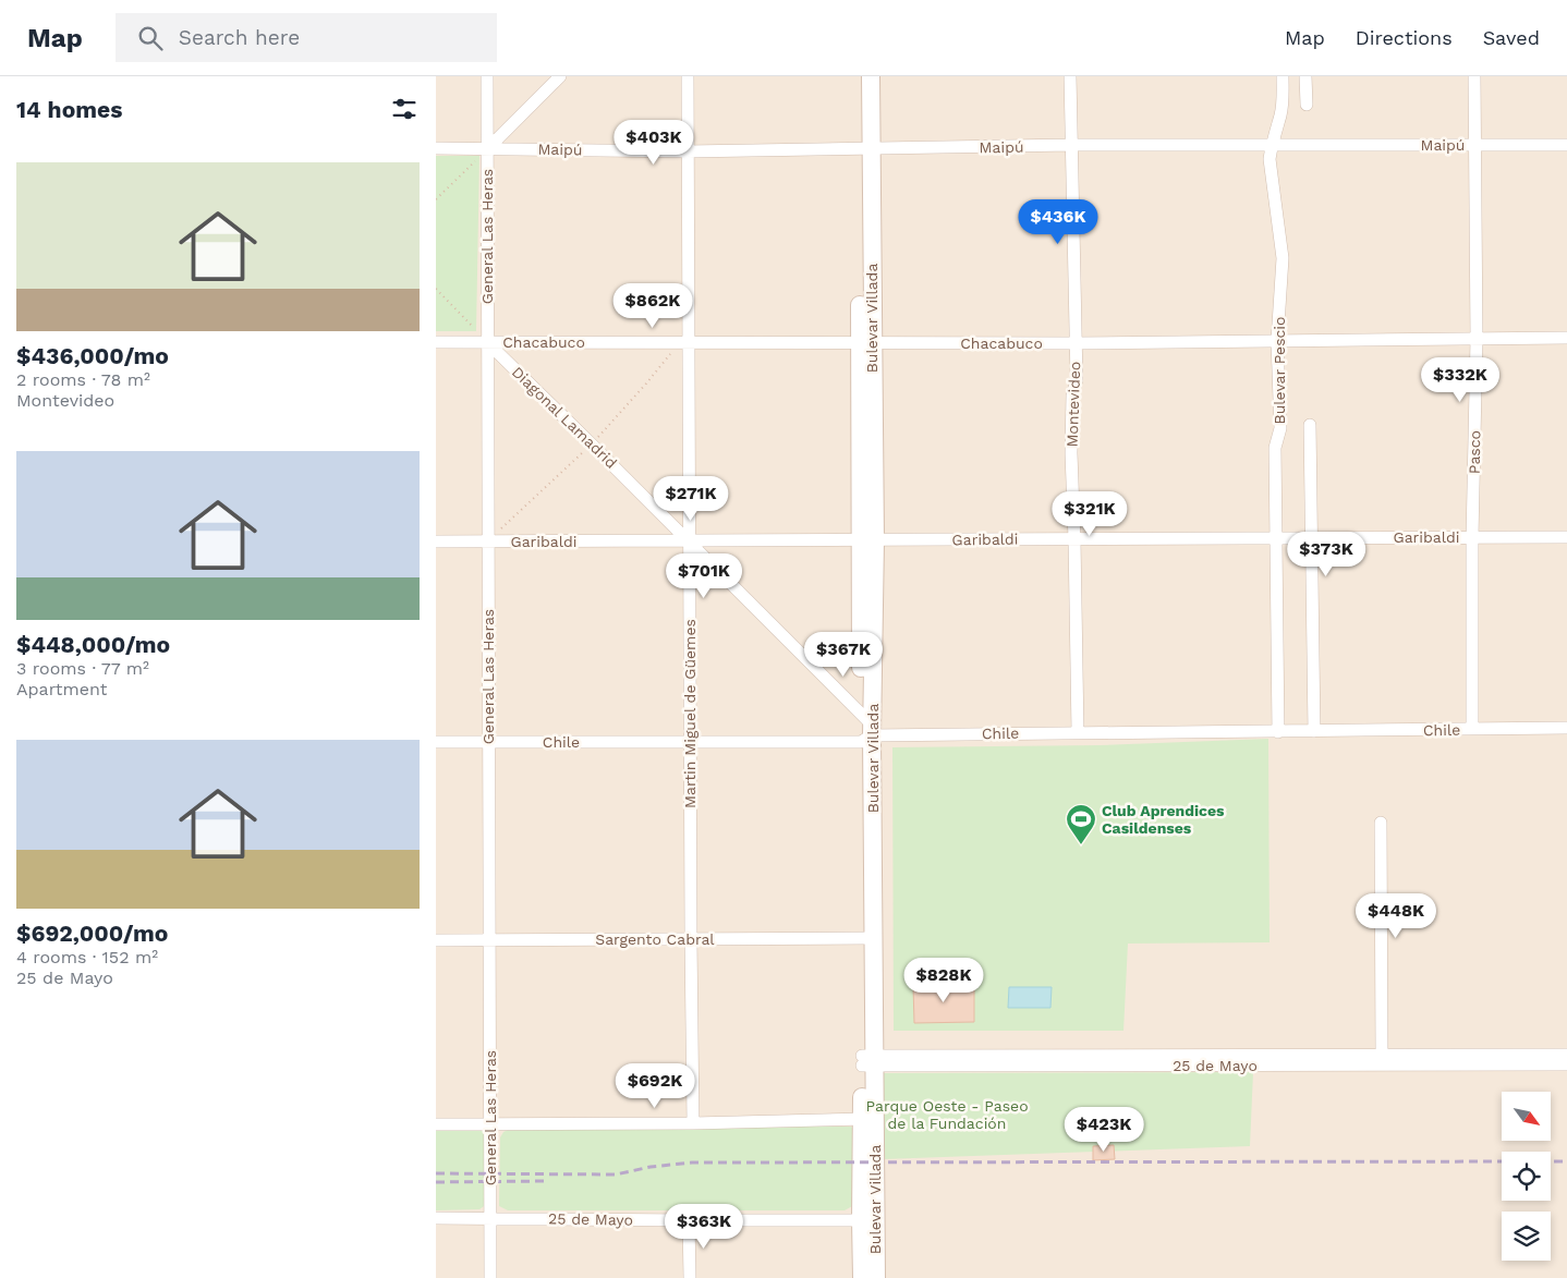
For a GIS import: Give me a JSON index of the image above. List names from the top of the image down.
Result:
{
  "streets": {
    "main road": ["Bulevar Villada"],
    "street": [
      "Maipú",
      "General Las Heras",
      "Chacabuco",
      "Bulevar Pescio",
      "Montevideo",
      "Diagonal Lamadrid",
      "Pasco",
      "Garibaldi",
      "Martin Miguel de Güemes",
      "Chile",
      "Sargento Cabral",
      "25 de Mayo"
    ]
  },
  "crossings": [
    ["Maipú", "General Las Heras"],
    ["Maipú", "Bulevar Villada"],
    ["Maipú", "Bulevar Pescio"],
    ["Maipú", "Montevideo"],
    ["Maipú", "Pasco"],
    ["Maipú", "Martin Miguel de Güemes"],
    ["General Las Heras", "Chacabuco"],
    ["General Las Heras", "Diagonal Lamadrid"],
    ["General Las Heras", "Garibaldi"],
    ["General Las Heras", "Chile"],
    ["General Las Heras", "Sargento Cabral"],
    ["General Las Heras", "25 de Mayo"],
    ["Bulevar Villada", "Chacabuco"],
    ["Bulevar Villada", "Diagonal Lamadrid"],
    ["Bulevar Villada", "Garibaldi"],
    ["Bulevar Villada", "Chile"],
    ["Bulevar Villada", "Sargento Cabral"],
    ["Bulevar Villada", "25 de Mayo"],
    ["Chacabuco", "Bulevar Pescio"],
    ["Chacabuco", "Montevideo"],
    ["Chacabuco", "Diagonal Lamadrid"],
    ["Chacabuco", "Pasco"],
    ["Chacabuco", "Martin Miguel de Güemes"],
    ["Bulevar Pescio", "Garibaldi"],
    ["Bulevar Pescio", "Chile"],
    ["Montevideo", "Garibaldi"],
    ["Montevideo", "Chile"],
    ["Diagonal Lamadrid", "Garibaldi"],
    ["Diagonal Lamadrid", "Martin Miguel de Güemes"],
    ["Diagonal Lamadrid", "Chile"],
    ["Pasco", "Garibaldi"],
    ["Pasco", "Chile"],
    ["Garibaldi", "Martin Miguel de Güemes"],
    ["Martin Miguel de Güemes", "Chile"],
    ["Martin Miguel de Güemes", "Sargento Cabral"]
  ],
  "parks": ["Parque Oeste - Paseo de la Fundación"],
  "places": {
    "sports": ["Club Aprendices Casildenses"]
  },
  "north": "bottom right",
  "page": {
    "header": "Map",
    "search": "Search here",
    "nav": ["Map", "Directions", "Saved"],
    "heading": "14 homes",
    "price": [
      "$403K",
      "$436K",
      "$862K",
      "$332K",
      "$271K",
      "$321K",
      "$373K",
      "$701K",
      "$367K",
      "$448K",
      "$828K",
      "$692K",
      "$423K",
      "$363K"
    ],
    "list": [
      {
        "name": "$436,000/mo",
        "note": "2 rooms · 78 m² · Montevideo"
      },
      {
        "name": "$448,000/mo",
        "note": "3 rooms · 77 m² · Apartment"
      },
      {
        "name": "$692,000/mo",
        "note": "4 rooms · 152 m² · 25 de Mayo"
      }
    ]
  }
}
